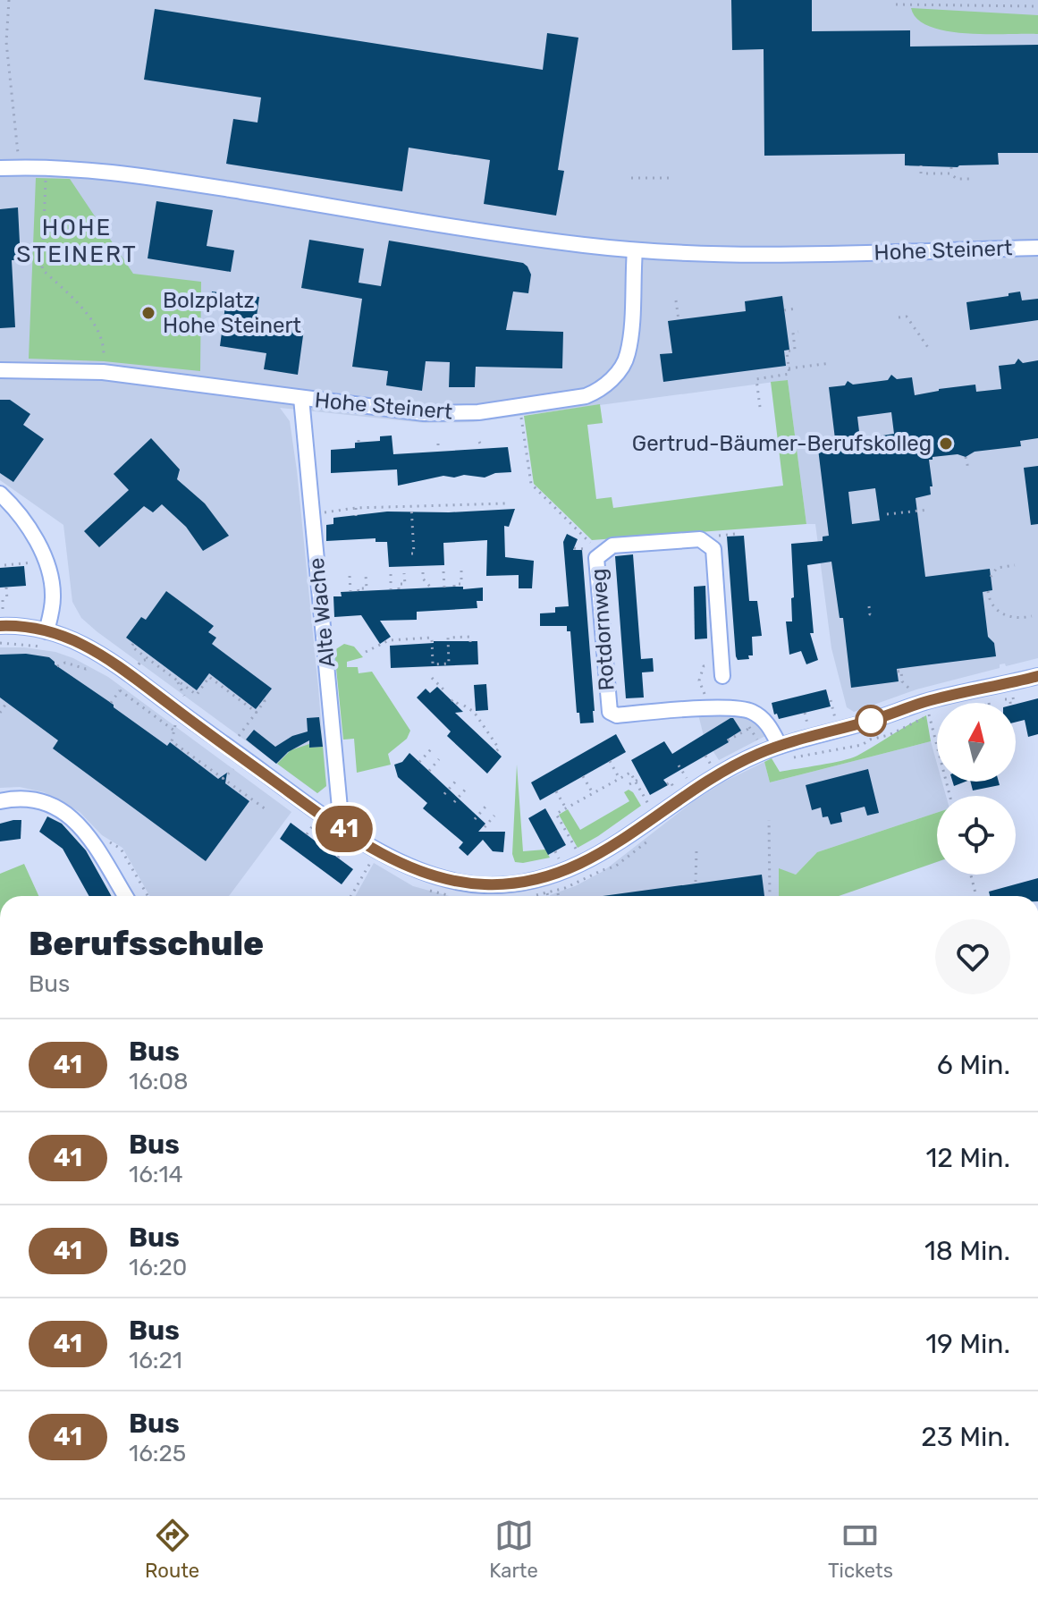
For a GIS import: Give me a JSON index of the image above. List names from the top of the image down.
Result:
{
  "streets": {
    "street": ["Hohe Steinert", "Alte Wache", "Rotdornweg"]
  },
  "crossings": [
    ["Hohe Steinert", "Alte Wache"]
  ],
  "districts": ["HOHE STEINERT"],
  "places": ["Bolzplatz Hohe Steinert", "Gertrud-Bäumer-Berufskolleg"],
  "lines": ["bus line 41"],
  "north": "top",
  "page": {
    "on_map": "41",
    "heading": ["Berufsschule", "Bus"],
    "list": [
      {
        "mark": "41",
        "name": "Bus",
        "note": "16:08",
        "value": "6 Min."
      },
      {
        "mark": "41",
        "name": "Bus",
        "note": "16:14",
        "value": "12 Min."
      },
      {
        "mark": "41",
        "name": "Bus",
        "note": "16:20",
        "value": "18 Min."
      },
      {
        "mark": "41",
        "name": "Bus",
        "note": "16:21",
        "value": "19 Min."
      },
      {
        "mark": "41",
        "name": "Bus",
        "note": "16:25",
        "value": "23 Min."
      }
    ],
    "tabs": ["Route", "Karte", "Tickets"]
  }
}
